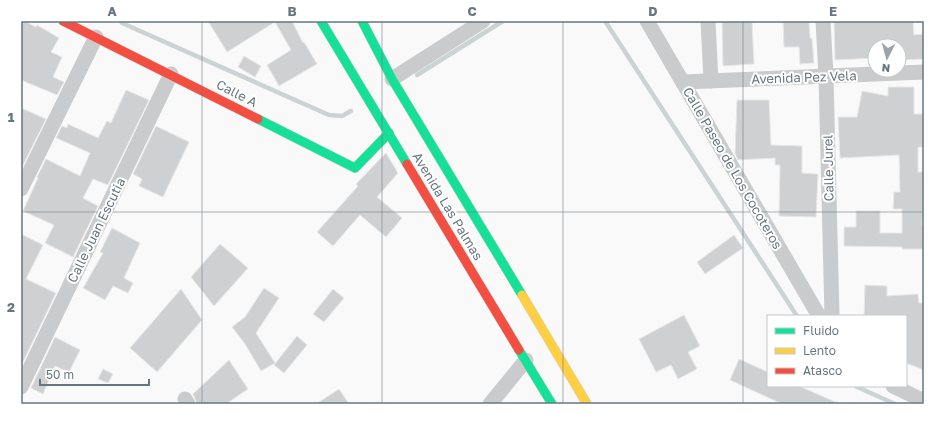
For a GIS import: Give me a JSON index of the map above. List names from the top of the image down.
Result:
{
  "streets": {
    "main road": ["Calle A", "Avenida Las Palmas"],
    "street": [
      "Avenida Pez Vela",
      "Calle Paseo de Los Cocoteros",
      "Calle Jurel",
      "Calle Juan Escutia"
    ]
  },
  "crossings": [
    ["Avenida Pez Vela", "Calle Paseo de Los Cocoteros"],
    ["Avenida Pez Vela", "Calle Jurel"],
    ["Calle A", "Avenida Las Palmas"],
    ["Calle A", "Calle Juan Escutia"]
  ],
  "legend": ["Fluido", "Lento", "Atasco"],
  "scale_bar": "50 m",
  "north": "bottom",
  "grid": {
    "columns": [
      "A",
      "B",
      "C",
      "D",
      "E"
    ],
    "rows": ["1", "2"]
  }
}
